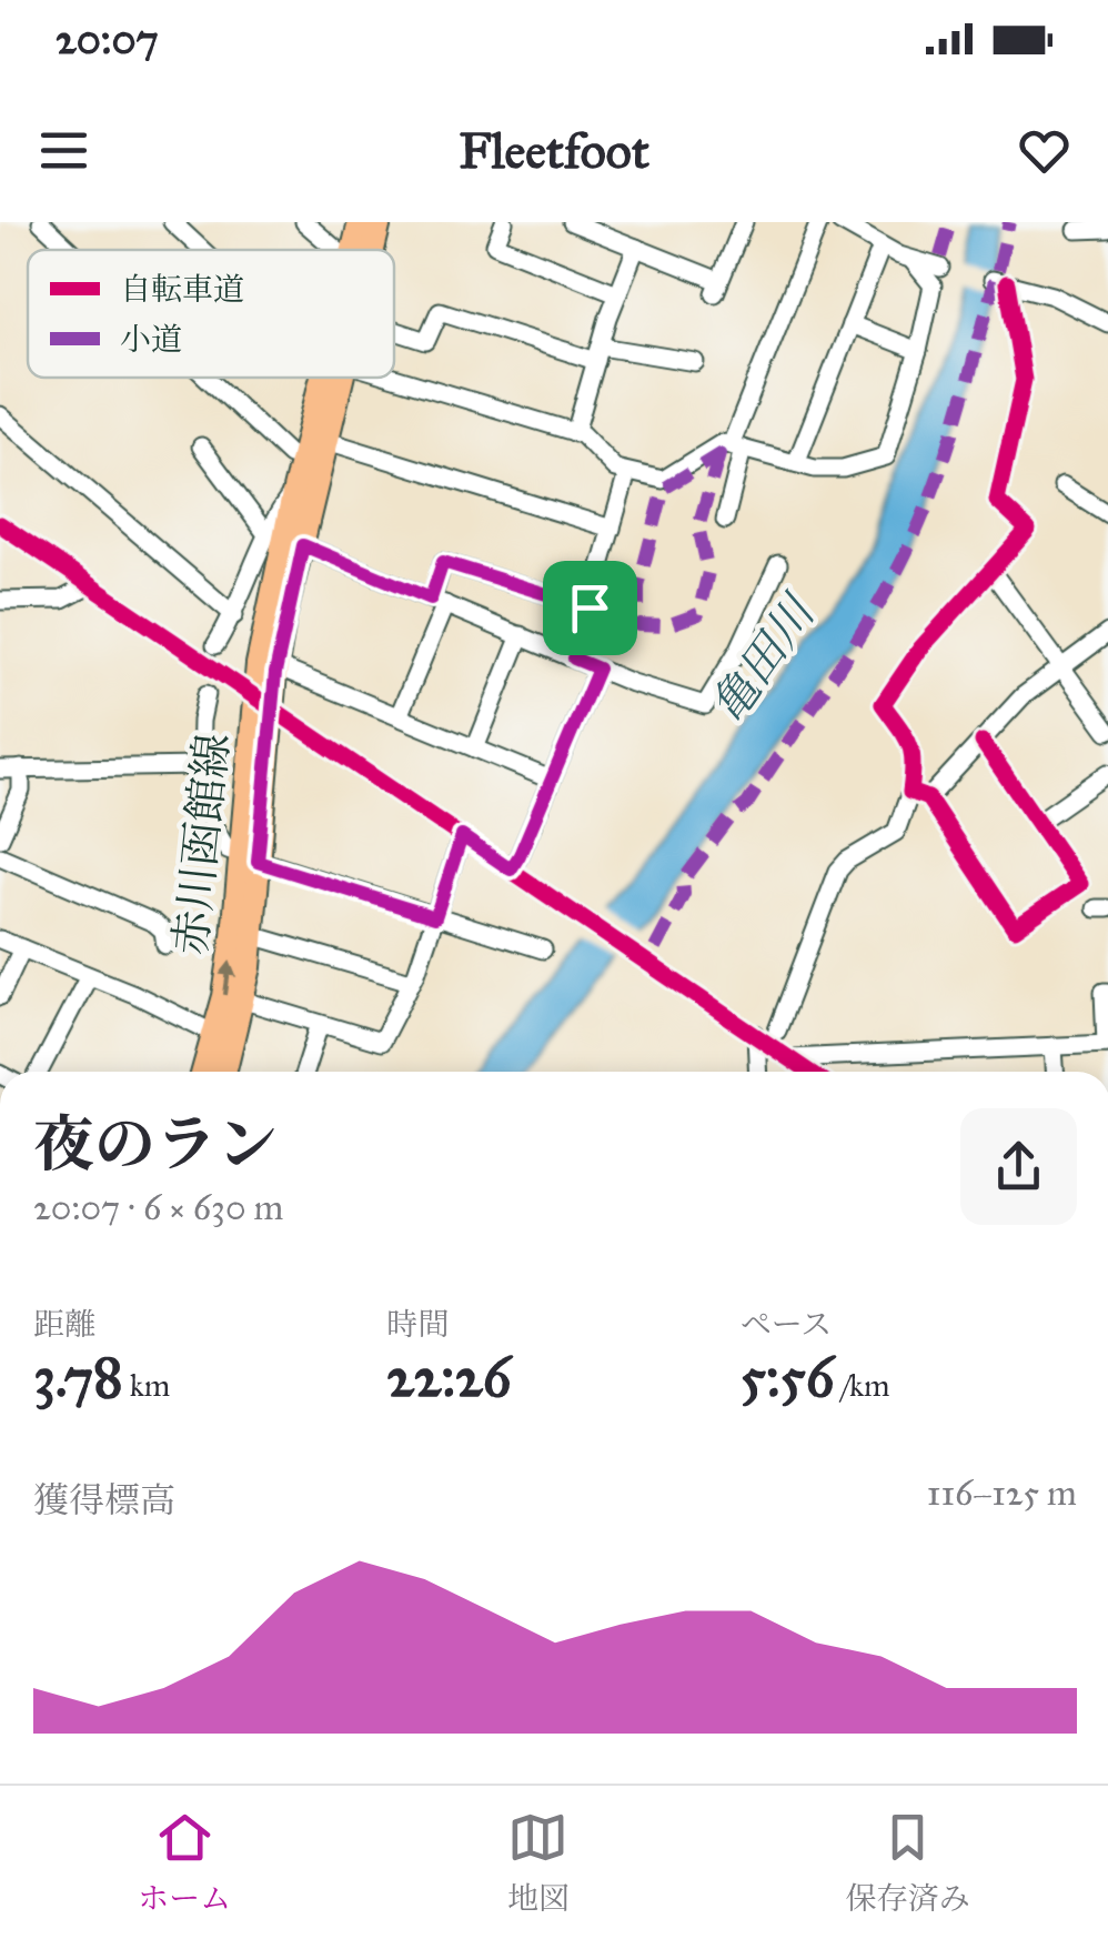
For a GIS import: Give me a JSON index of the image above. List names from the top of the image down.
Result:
{
  "streets": {
    "main road": ["赤川函館線"]
  },
  "water": ["亀田川"],
  "legend": ["自転車道", "小道"],
  "page": {
    "status": "20:07",
    "header": "Fleetfoot",
    "heading": ["夜のラン", "20:07 · 6 × 630 m"],
    "stats": [
      ["距離", "3.78 km"],
      ["時間", "22:26"],
      ["ペース", "5:56 /km"]
    ],
    "chart": ["獲得標高", "116–125 m"],
    "tabs": ["ホーム", "地図", "保存済み"]
  }
}
